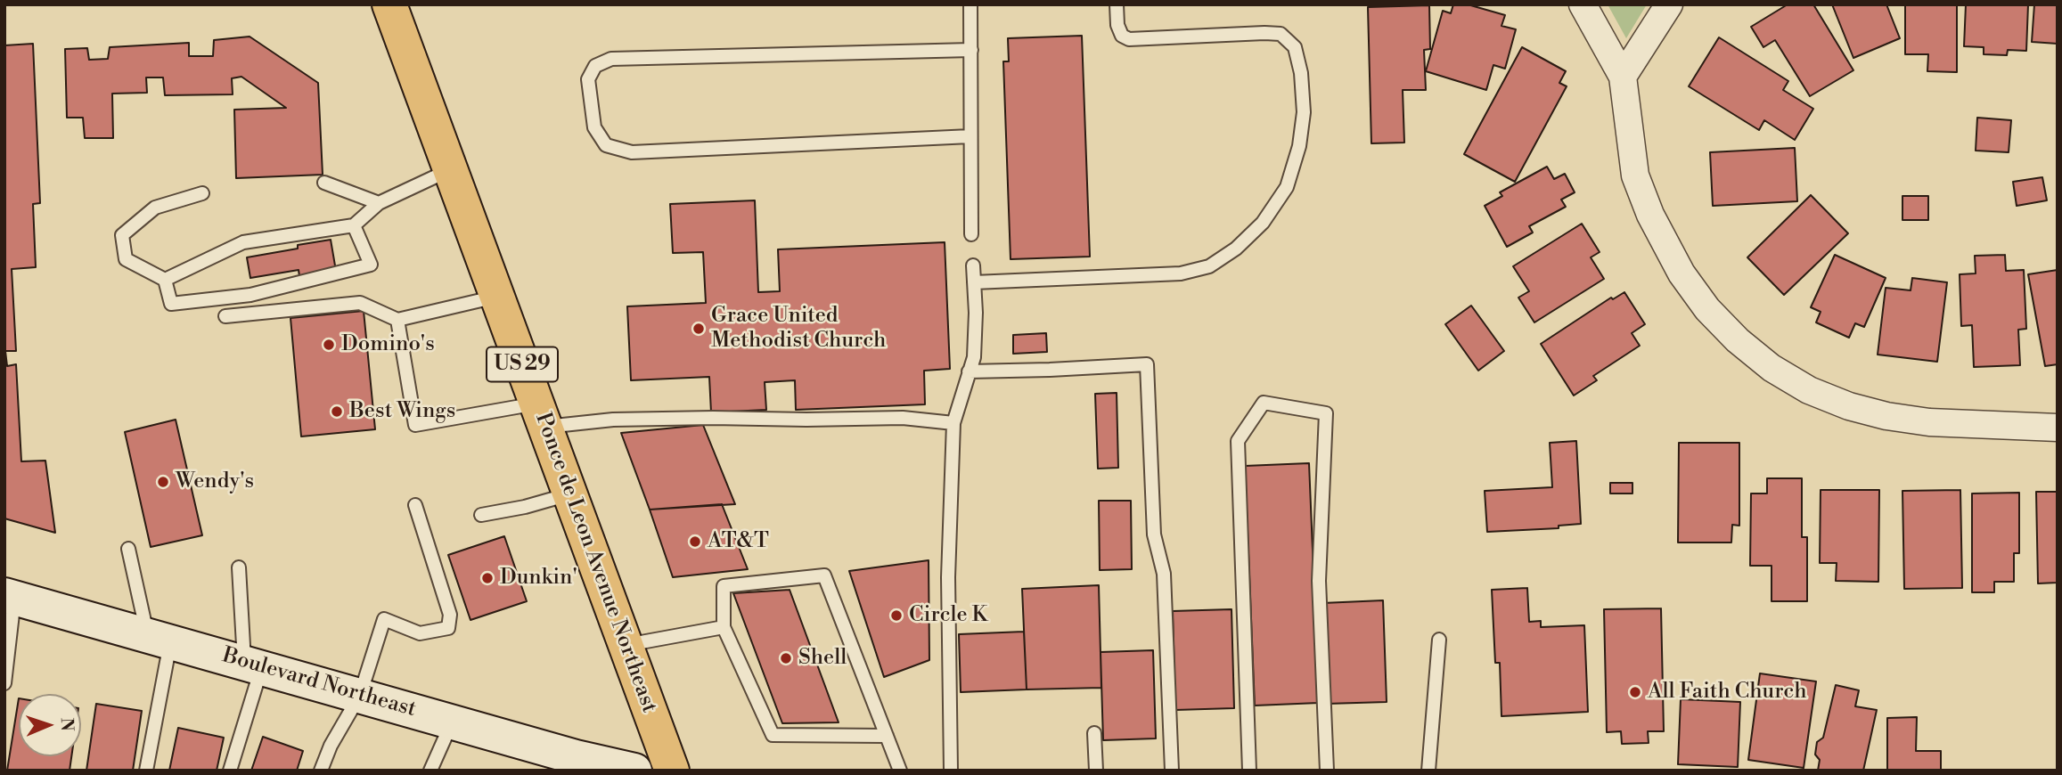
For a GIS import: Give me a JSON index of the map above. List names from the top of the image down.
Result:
{
  "streets": {
    "highway": ["US 29", "Ponce de Leon Avenue Northeast"],
    "main road": ["Boulevard Northeast"]
  },
  "places": [
    "Grace United Methodist Church",
    "Domino's",
    "Best Wings",
    "Wendy's",
    "AT&T",
    "Dunkin'",
    "Circle K",
    "Shell",
    "All Faith Church"
  ],
  "north": "right"
}
